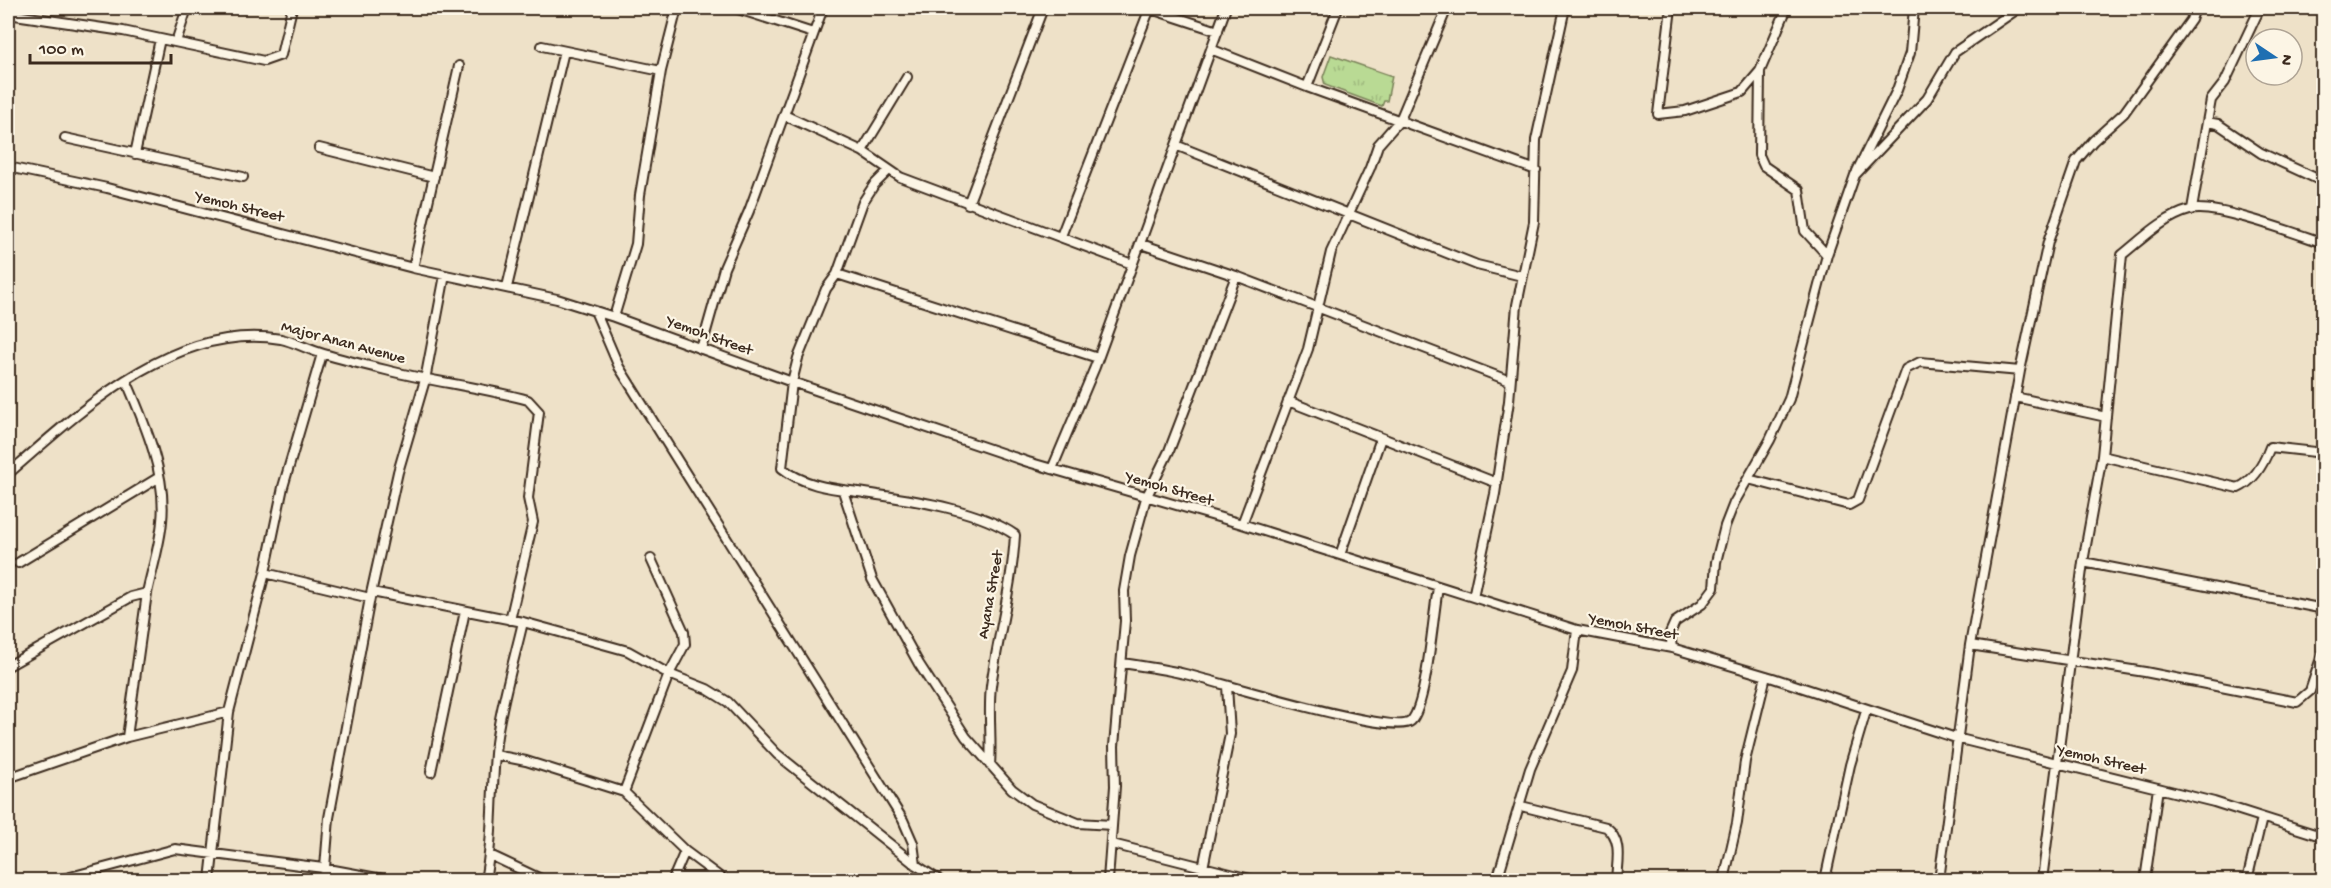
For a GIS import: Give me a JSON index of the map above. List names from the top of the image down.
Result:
{
  "streets": {
    "street": ["Yemoh Street", "Major Anan Avenue", "Ayana Street"]
  },
  "scale_bar": "100 m",
  "north": "right"
}
